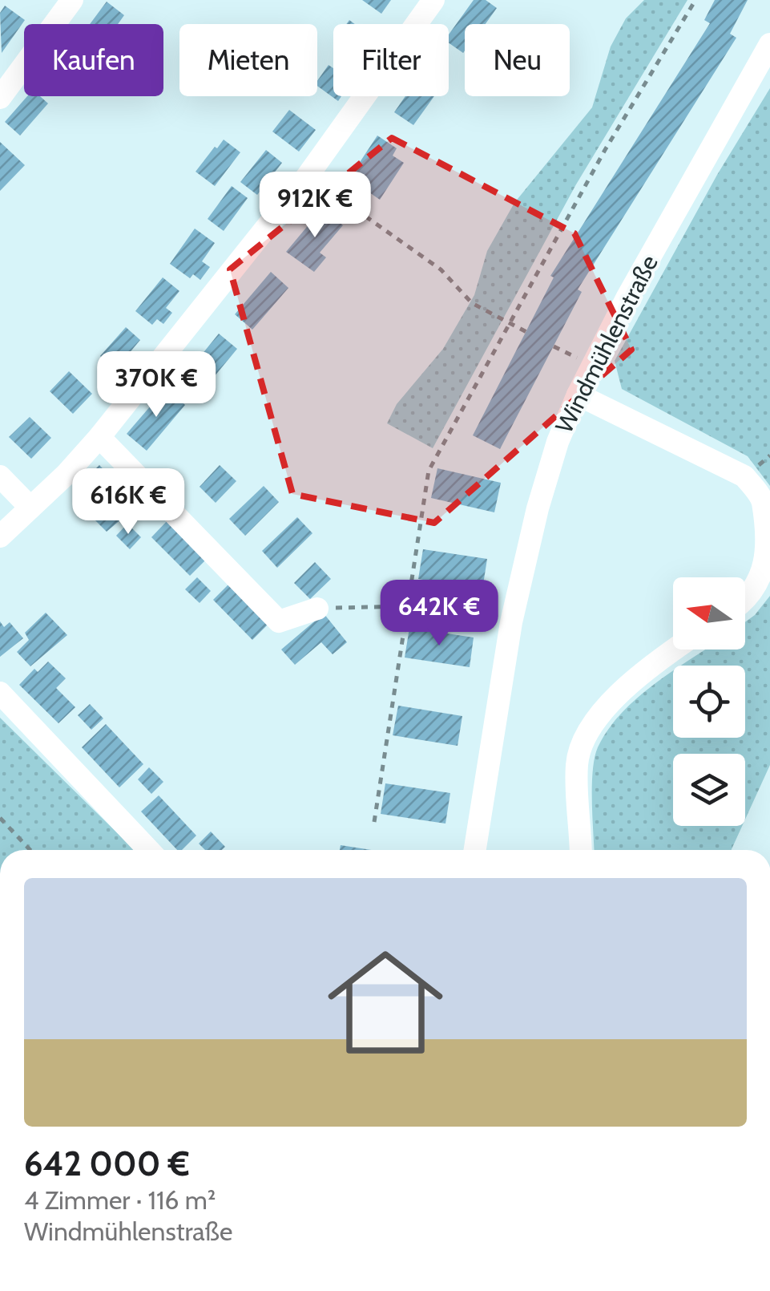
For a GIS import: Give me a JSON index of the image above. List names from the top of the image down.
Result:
{
  "streets": {
    "street": ["Windmühlenstraße"]
  },
  "north": "left",
  "page": {
    "chip": [
      "Kaufen",
      "Mieten",
      "Filter",
      "Neu"
    ],
    "price": [
      "912K €",
      "370K €",
      "616K €",
      "642K €"
    ],
    "list": [
      {
        "name": "642 000 €",
        "note": "4 Zimmer · 116 m² · Windmühlenstraße"
      }
    ]
  }
}
